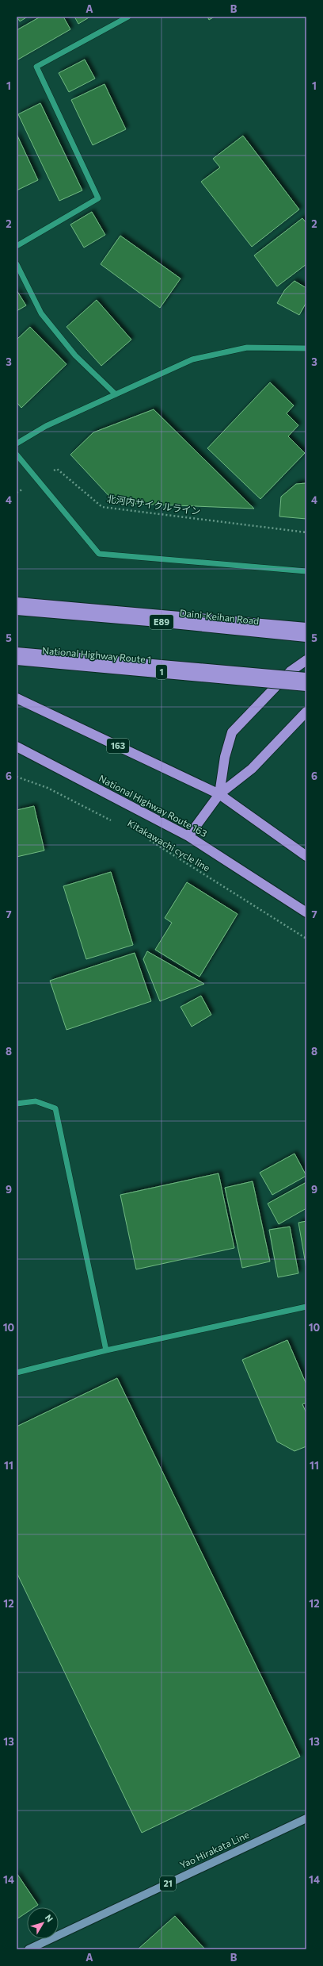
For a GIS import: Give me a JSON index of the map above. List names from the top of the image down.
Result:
{
  "streets": {
    "highway": [
      "Daini-Keihan Road",
      "E89",
      "National Highway Route 1",
      "1",
      "163",
      "National Highway Route 163"
    ],
    "main road": ["Yao Hirakata Line", "21"],
    "path": ["北河内サイクルライン", "Kitakawachi cycle line"]
  },
  "north": "top right",
  "grid": {
    "columns": ["A", "B"],
    "rows": [
      "1",
      "2",
      "3",
      "4",
      "5",
      "6",
      "7",
      "8",
      "9",
      "10",
      "11",
      "12",
      "13",
      "14"
    ]
  }
}
